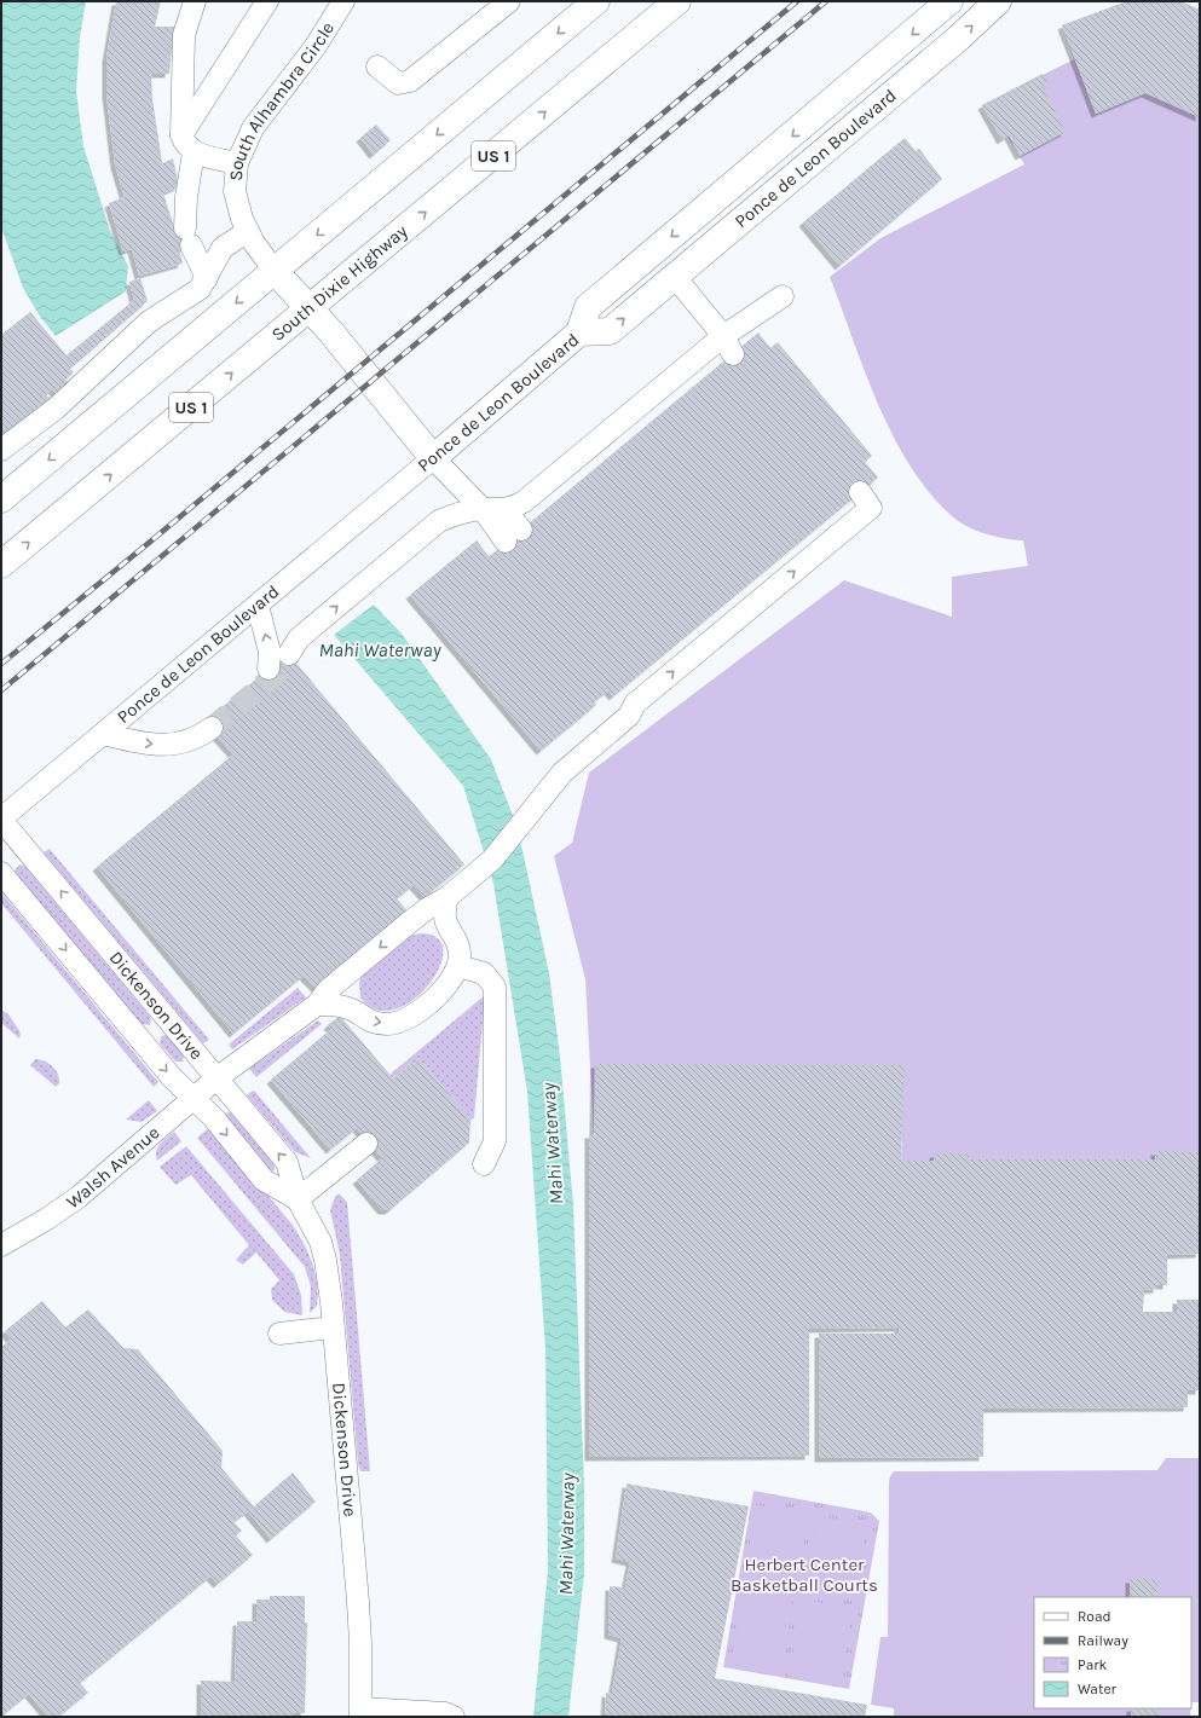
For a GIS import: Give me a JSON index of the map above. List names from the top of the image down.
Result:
{
  "streets": {
    "main road": [
      "South Alhambra Circle",
      "US 1",
      "Ponce de Leon Boulevard",
      "South Dixie Highway"
    ],
    "street": ["Dickenson Drive", "Walsh Avenue"]
  },
  "crossings": [
    ["South Alhambra Circle", "US 1"],
    ["South Alhambra Circle", "Ponce de Leon Boulevard"],
    ["South Alhambra Circle", "South Dixie Highway"],
    ["Ponce de Leon Boulevard", "Dickenson Drive"],
    ["Dickenson Drive", "Walsh Avenue"]
  ],
  "water": ["Mahi Waterway"],
  "parks": ["Herbert Center Basketball Courts"],
  "legend": [
    "Road",
    "Railway",
    "Park",
    "Water"
  ]
}
